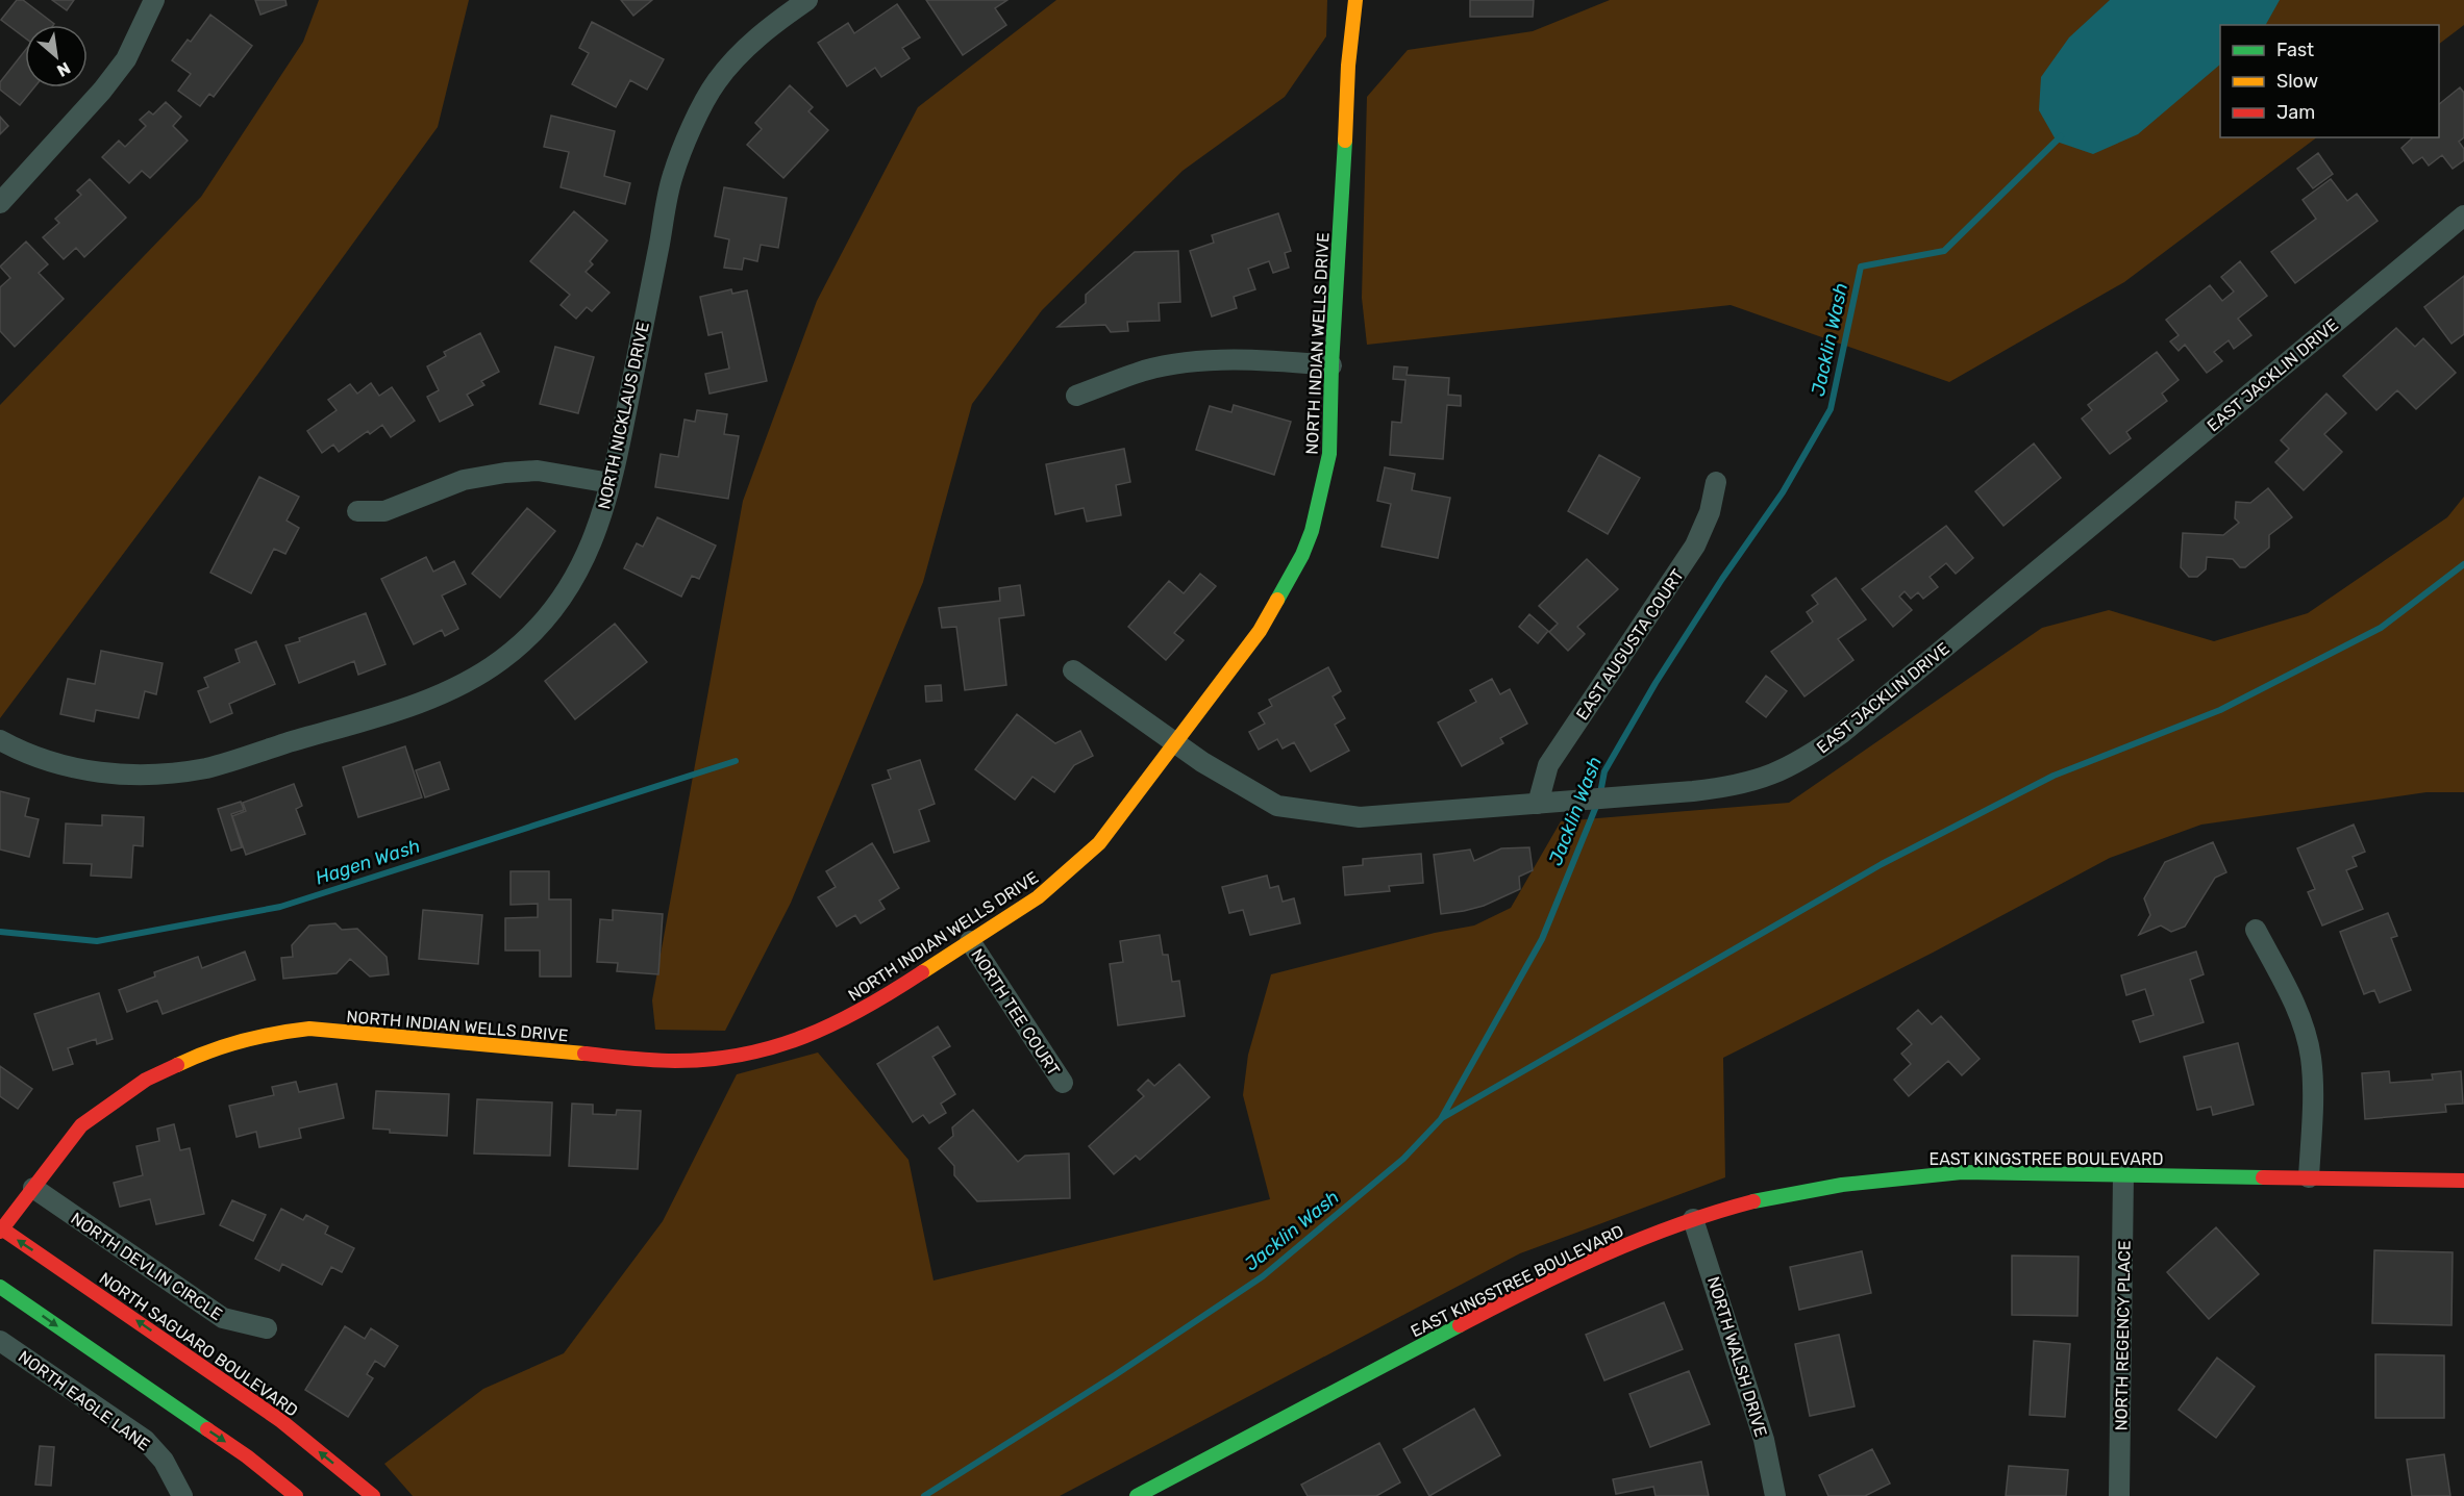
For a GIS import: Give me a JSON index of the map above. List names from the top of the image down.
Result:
{
  "streets": {
    "street": [
      "NORTH INDIAN WELLS DRIVE",
      "EAST JACKLIN DRIVE",
      "NORTH NICKLAUS DRIVE",
      "EAST AUGUSTA COURT",
      "NORTH TEE COURT",
      "EAST KINGSTREE BOULEVARD",
      "NORTH DEVLIN CIRCLE",
      "NORTH REGENCY PLACE",
      "NORTH SAGUARO BOULEVARD",
      "NORTH WALSH DRIVE",
      "NORTH EAGLE LANE"
    ]
  },
  "crossings": [
    ["NORTH INDIAN WELLS DRIVE", "EAST JACKLIN DRIVE"],
    ["NORTH INDIAN WELLS DRIVE", "NORTH TEE COURT"],
    ["NORTH INDIAN WELLS DRIVE", "NORTH DEVLIN CIRCLE"],
    ["NORTH INDIAN WELLS DRIVE", "NORTH SAGUARO BOULEVARD"],
    ["EAST JACKLIN DRIVE", "EAST AUGUSTA COURT"],
    ["EAST KINGSTREE BOULEVARD", "NORTH REGENCY PLACE"],
    ["EAST KINGSTREE BOULEVARD", "NORTH WALSH DRIVE"]
  ],
  "water": ["Jacklin Wash", "Hagen Wash"],
  "legend": ["Fast", "Slow", "Jam"],
  "north": "bottom right"
}
